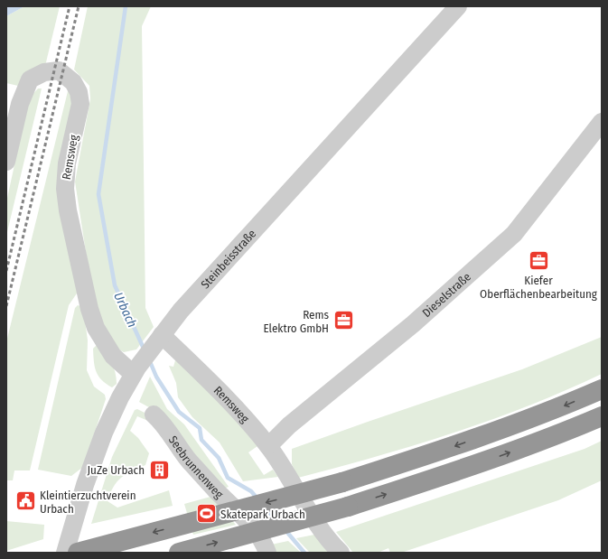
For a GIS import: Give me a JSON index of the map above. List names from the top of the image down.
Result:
{
  "streets": {
    "street": [
      "Remsweg",
      "Steinbeisstraße",
      "Dieselstraße",
      "Seebrunnenweg"
    ]
  },
  "crossings": [
    ["Remsweg", "Steinbeisstraße"],
    ["Remsweg", "Dieselstraße"]
  ],
  "water": ["Urbach"],
  "places": {
    "office": ["Kiefer Oberflächenbearbeitung", "Rems Elektro GmbH"],
    "building": ["JuZe Urbach"],
    "public building": ["Kleintierzuchtverein Urbach"],
    "sports": ["Skatepark Urbach"]
  }
}
